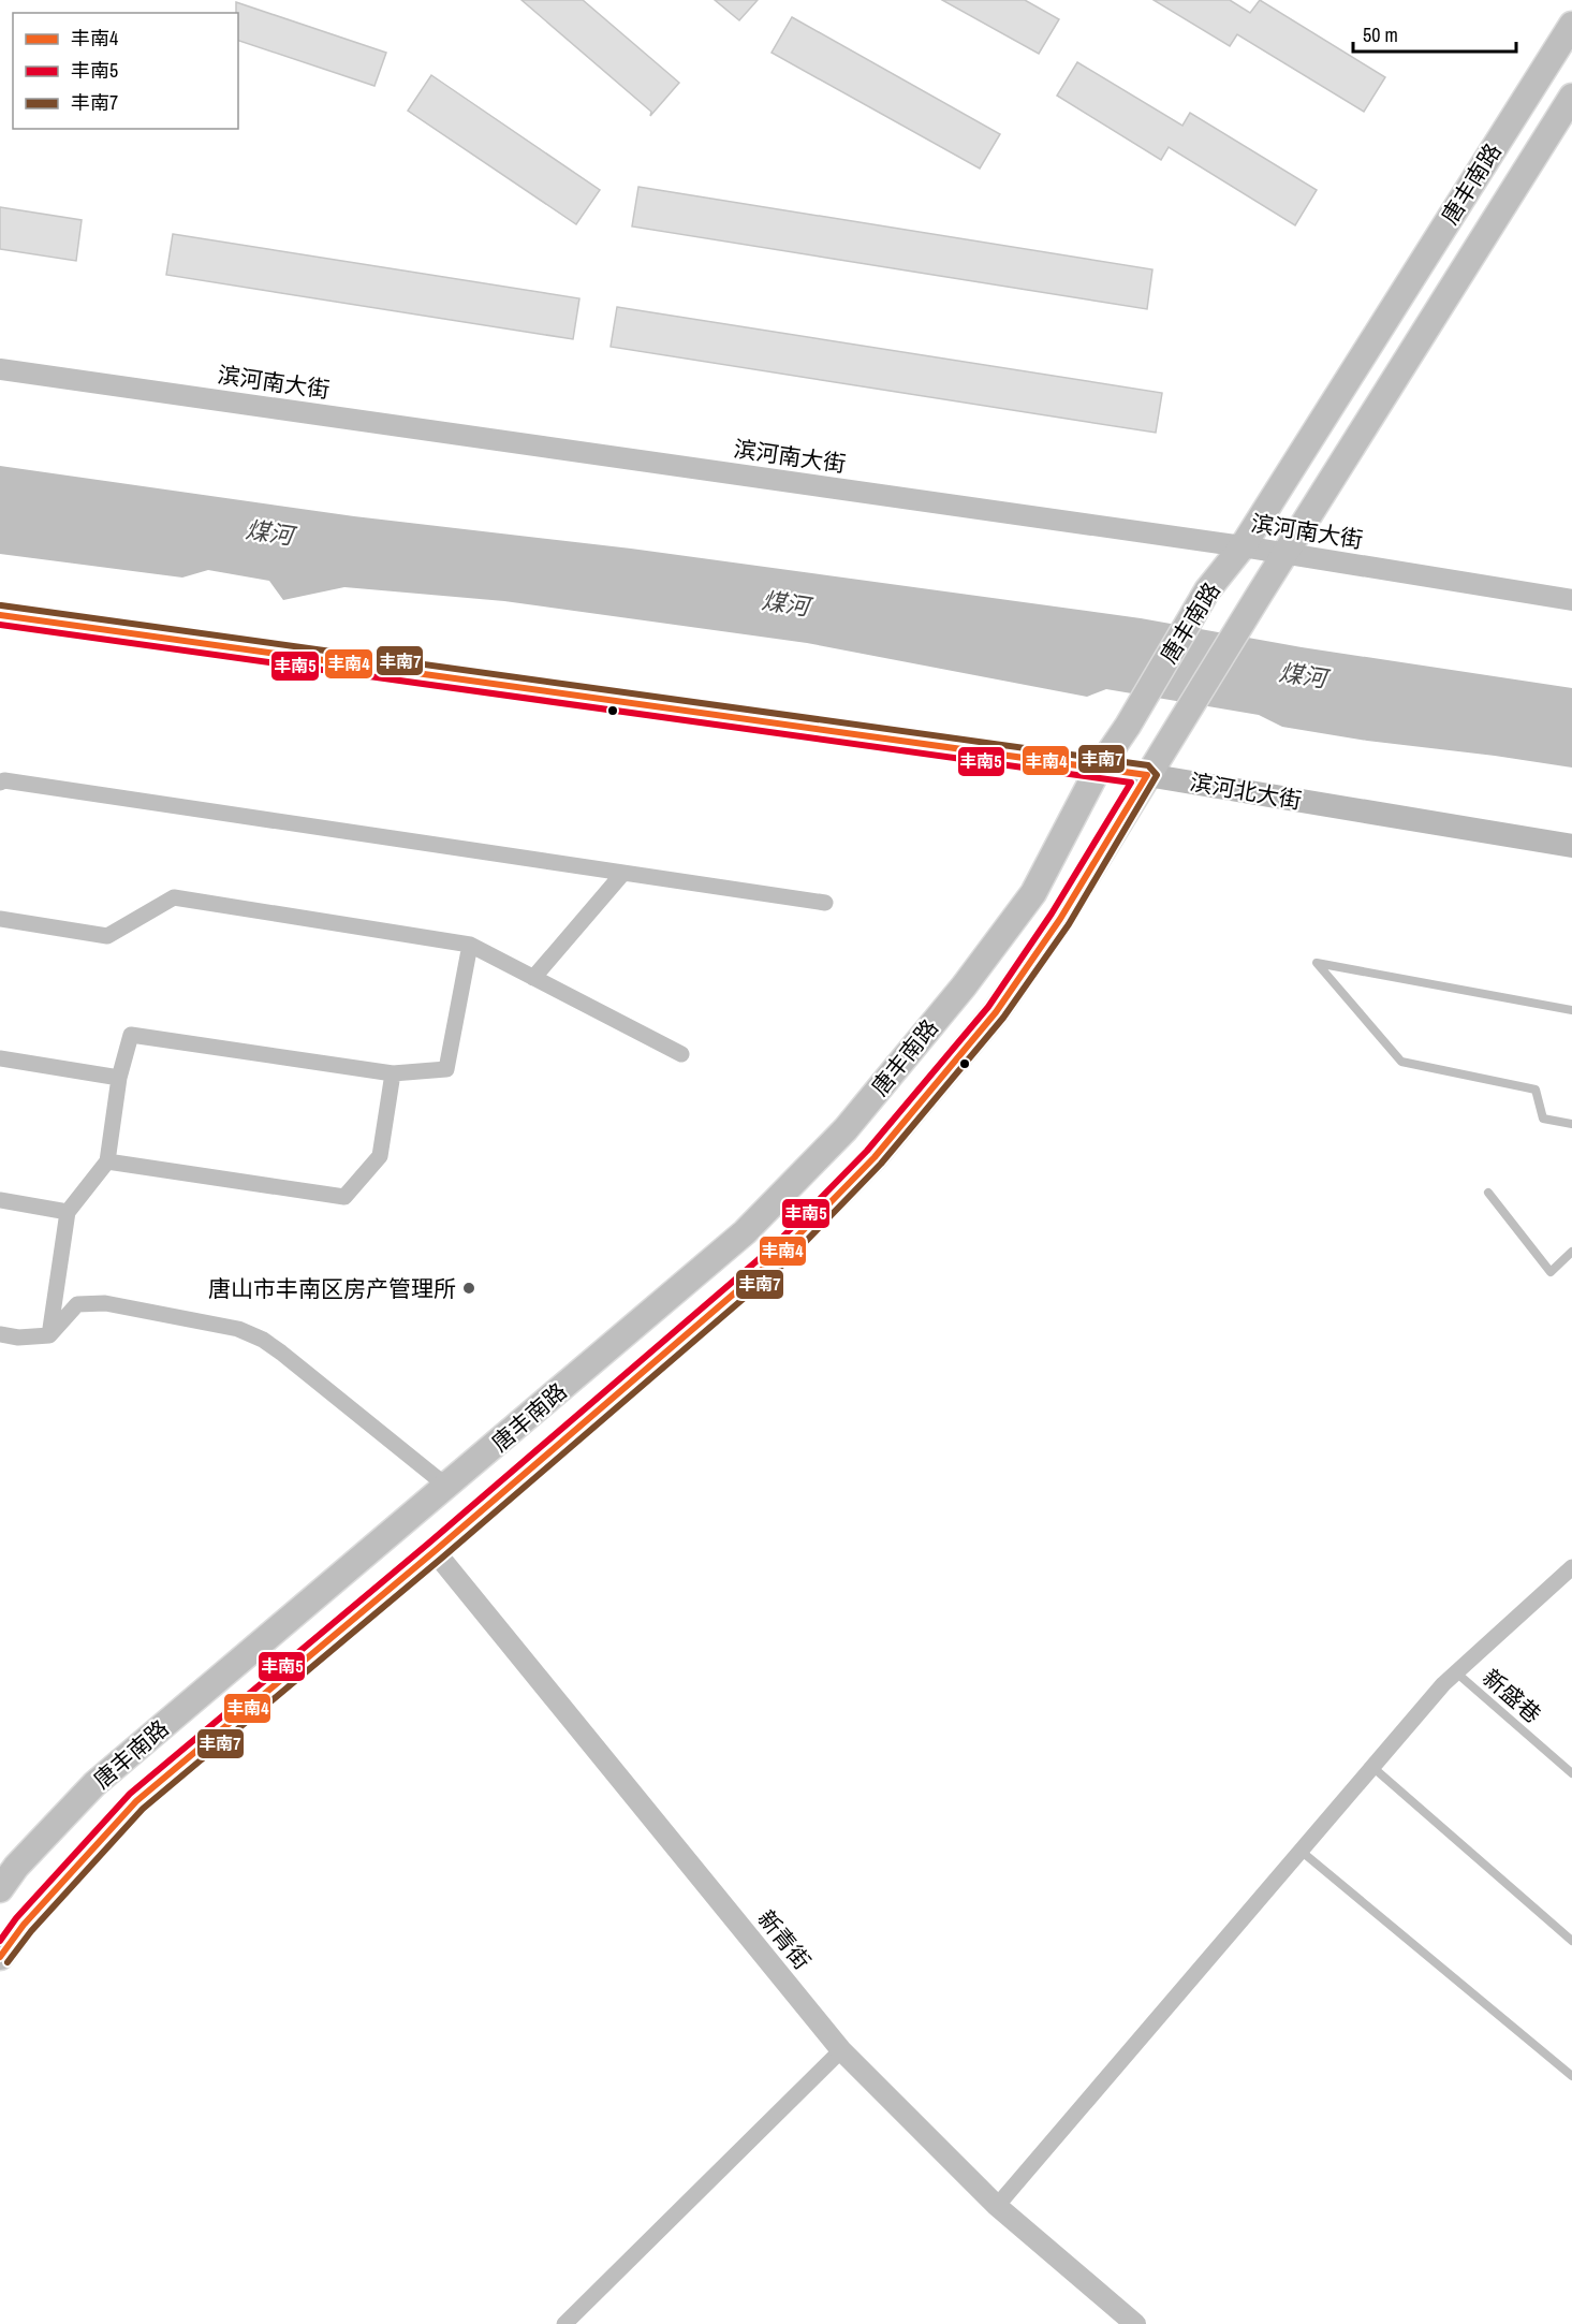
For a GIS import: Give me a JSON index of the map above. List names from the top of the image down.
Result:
{
  "streets": {
    "main road": ["唐丰南路", "滨河北大街"],
    "street": ["滨河南大街", "新青街"],
    "lane": ["新盛巷"]
  },
  "crossings": [
    ["唐丰南路", "滨河南大街"],
    ["唐丰南路", "滨河北大街"],
    ["唐丰南路", "新青街"]
  ],
  "water": ["煤河"],
  "places": ["唐山市丰南区房产管理所"],
  "lines": ["transit line 丰南7", "transit line 丰南4", "transit line 丰南5"],
  "legend": ["丰南4", "丰南5", "丰南7"],
  "scale_bar": "50 m"
}
